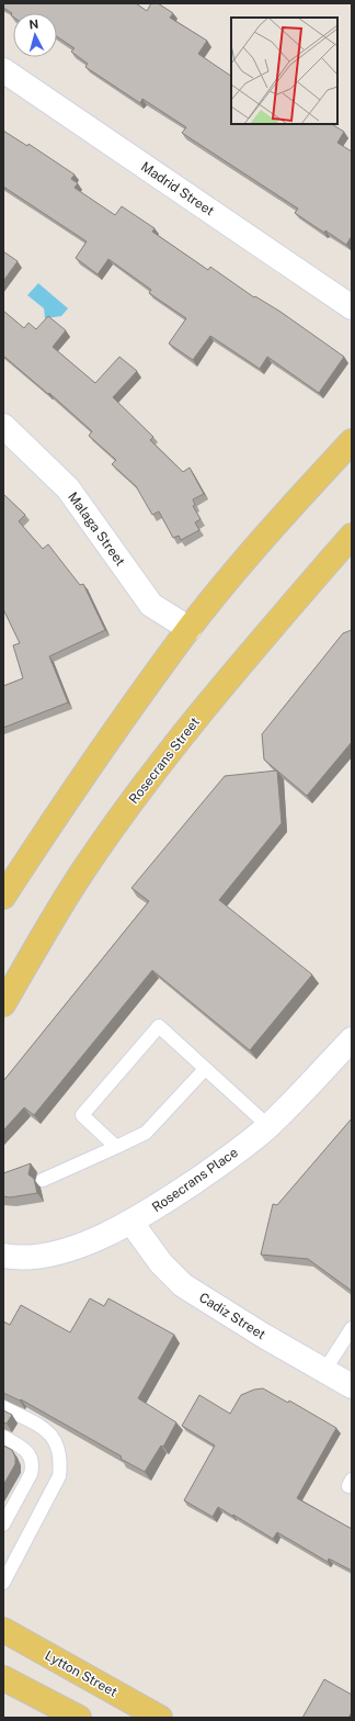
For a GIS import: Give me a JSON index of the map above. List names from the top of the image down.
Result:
{
  "streets": {
    "main road": ["Rosecrans Street", "Lytton Street"],
    "street": [
      "Madrid Street",
      "Malaga Street",
      "Rosecrans Place",
      "Cadiz Street"
    ]
  },
  "crossings": [
    ["Rosecrans Place", "Cadiz Street"]
  ],
  "north": "top"
}
